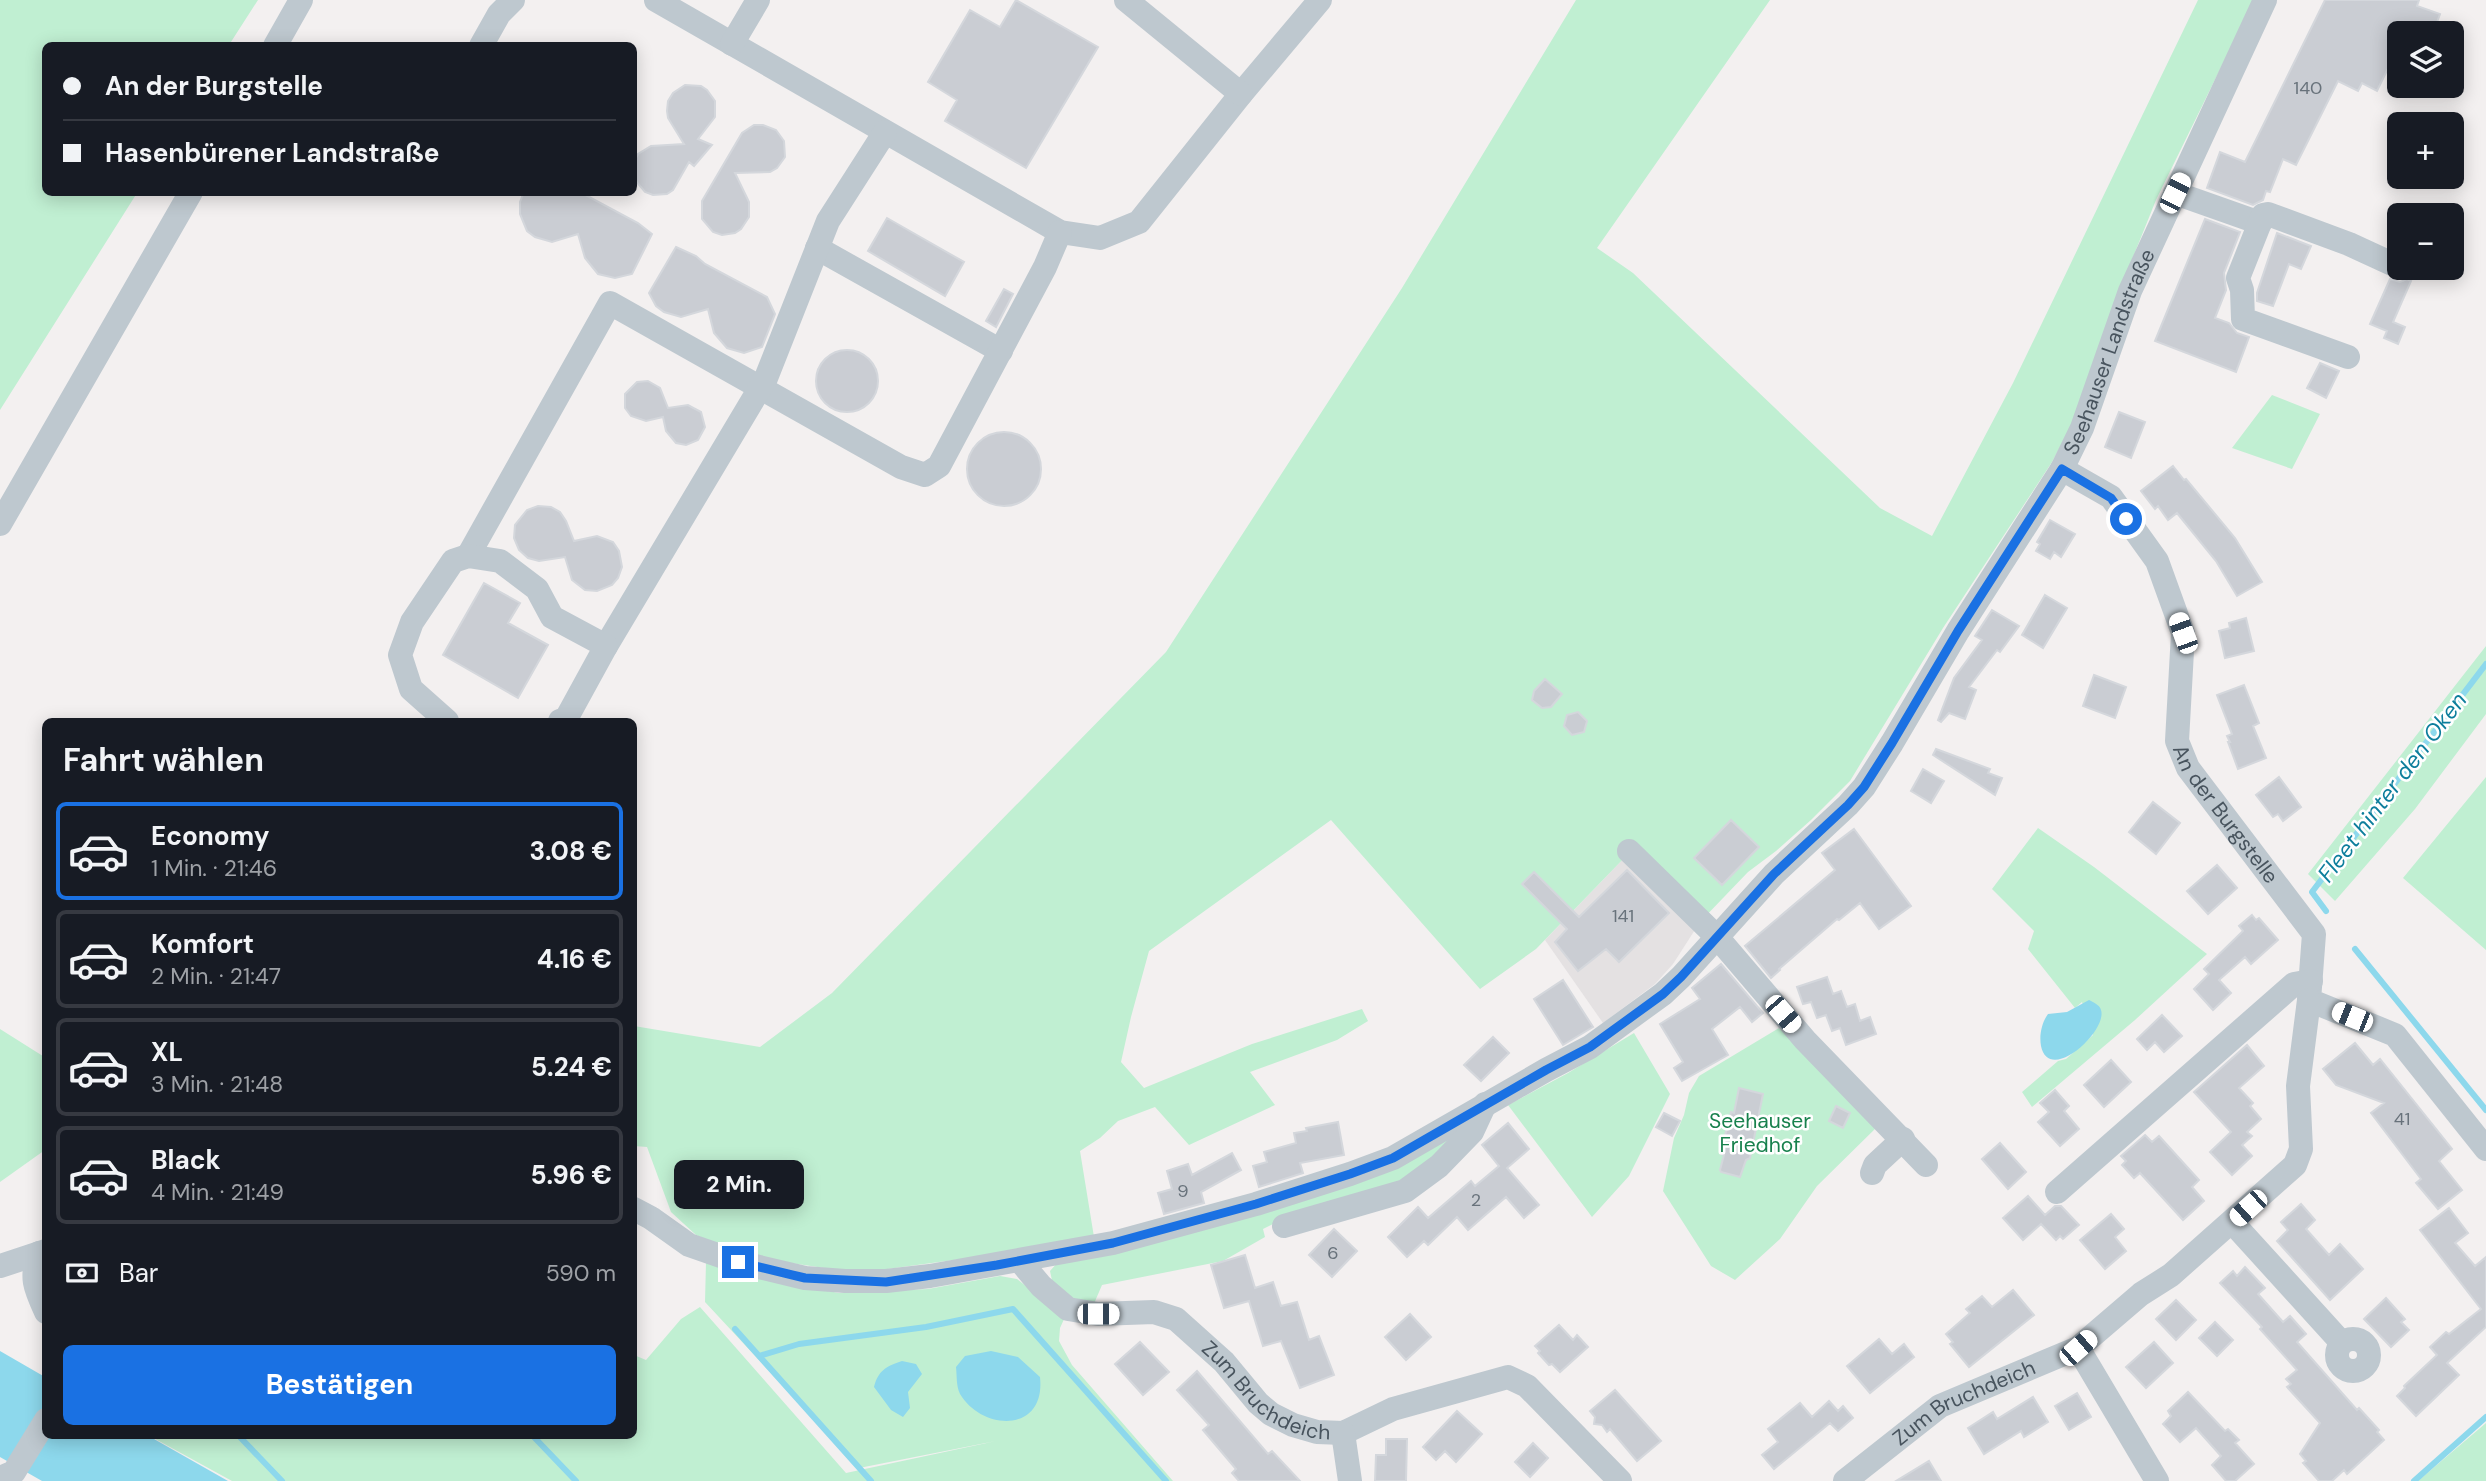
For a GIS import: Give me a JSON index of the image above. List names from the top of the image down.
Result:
{
  "streets": {
    "street": ["Seehauser Landstraße", "An der Burgstelle", "Zum Bruchdeich"]
  },
  "crossings": [
    ["Seehauser Landstraße", "An der Burgstelle"],
    ["Seehauser Landstraße", "Zum Bruchdeich"],
    ["An der Burgstelle", "Zum Bruchdeich"]
  ],
  "water": ["Fleet hinter den Oken"],
  "parks": ["Seehauser Friedhof"],
  "house_numbers": [
    "140",
    "141",
    "41",
    "9",
    "2",
    "6"
  ],
  "page": {
    "map_buttons": ["+", "−"],
    "banner": ["An der Burgstelle", "Hasenbürener Landstraße"],
    "heading": "Fahrt wählen",
    "list": [
      {
        "name": "Economy",
        "note": "1 Min. · 21:46",
        "value": "3.08 €"
      },
      {
        "name": "Komfort",
        "note": "2 Min. · 21:47",
        "value": "4.16 €"
      },
      {
        "name": "XL",
        "note": "3 Min. · 21:48",
        "value": "5.24 €"
      },
      {
        "name": "Black",
        "note": "4 Min. · 21:49",
        "value": "5.96 €"
      }
    ],
    "bubble": "2 Min.",
    "pay": ["Bar", "590 m"],
    "buttons": "Bestätigen"
  }
}
